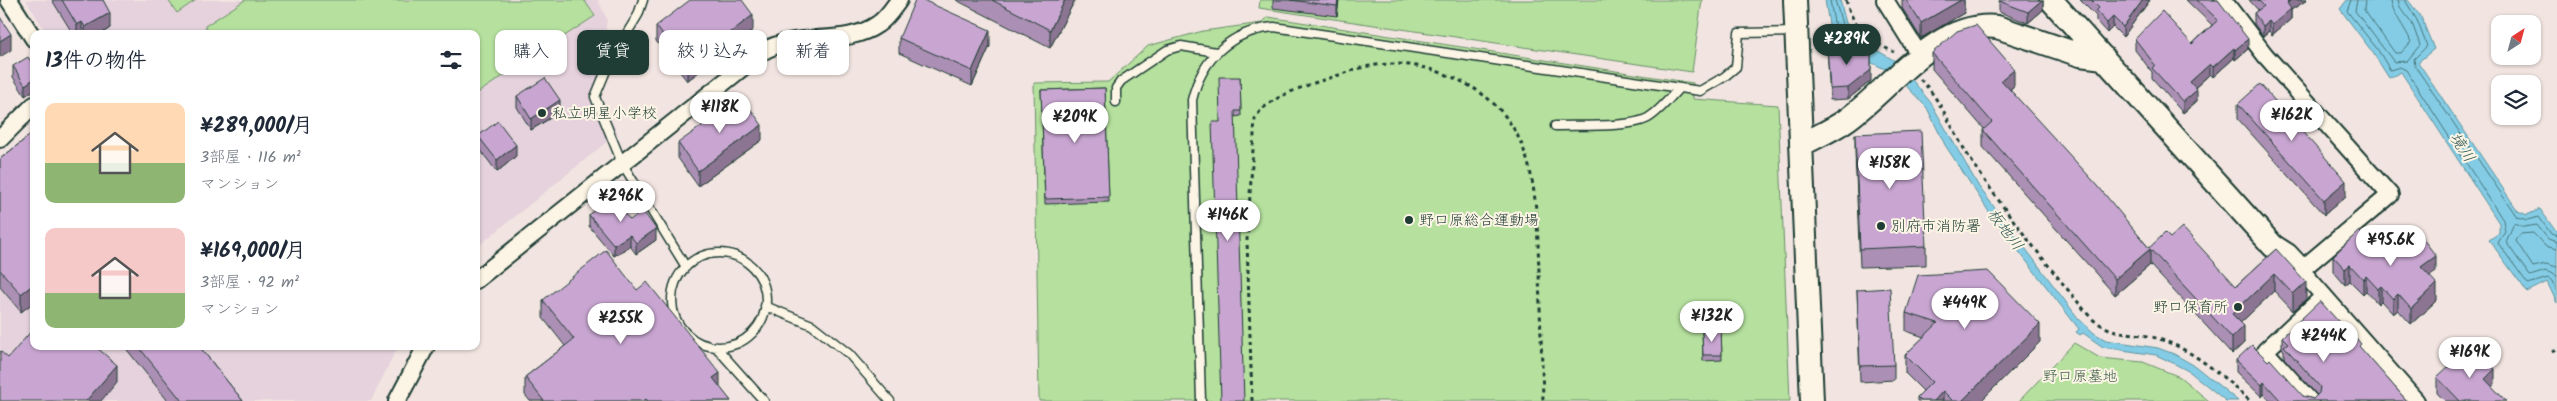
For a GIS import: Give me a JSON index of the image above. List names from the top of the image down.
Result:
{
  "water": ["境川", "板地川"],
  "parks": ["野口原墓地"],
  "places": [
    "私立明星小学校",
    "野口原総合運動場",
    "別府市消防署",
    "野口保育所"
  ],
  "north": "top right",
  "page": {
    "price": [
      "¥289K",
      "¥118K",
      "¥162K",
      "¥209K",
      "¥158K",
      "¥296K",
      "¥146K",
      "¥95.6K",
      "¥449K",
      "¥132K",
      "¥255K",
      "¥244K",
      "¥169K"
    ],
    "chip": [
      "購入",
      "賃貸",
      "絞り込み",
      "新着"
    ],
    "heading": "13件の物件",
    "list": [
      {
        "name": "¥289,000/月",
        "note": "3部屋 · 116 m² · マンション"
      },
      {
        "name": "¥169,000/月",
        "note": "3部屋 · 92 m² · マンション"
      }
    ]
  }
}
